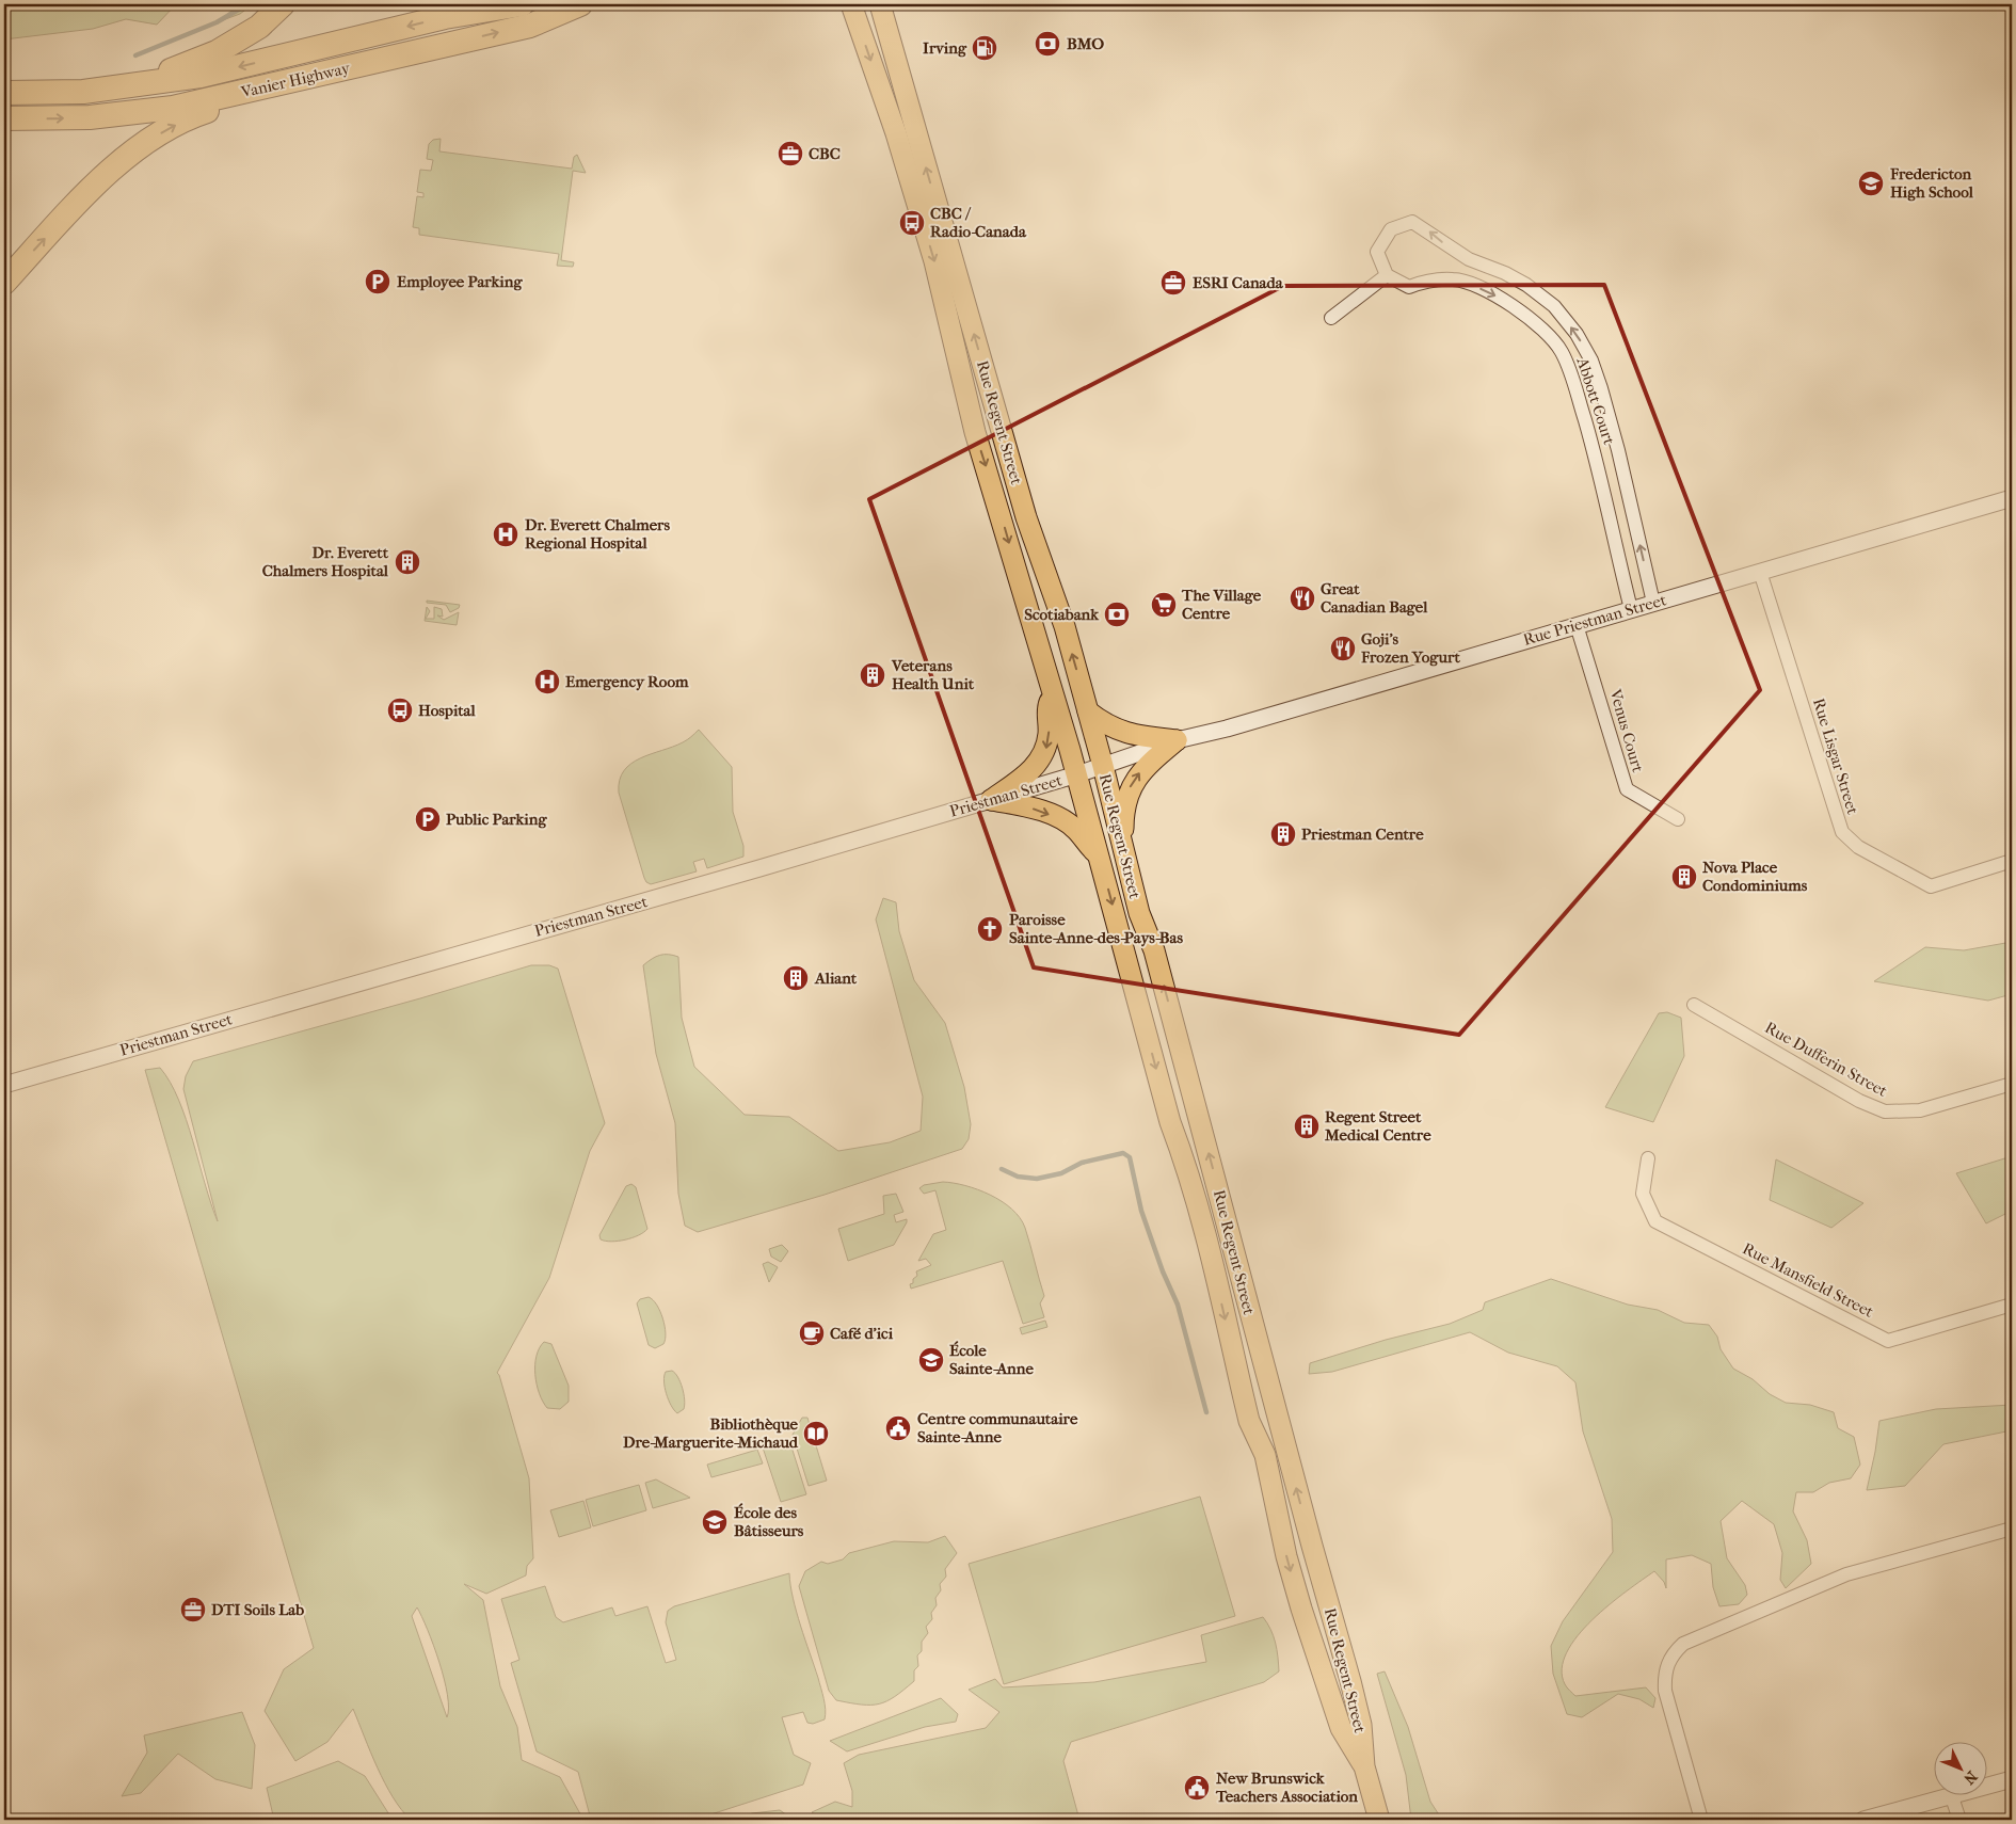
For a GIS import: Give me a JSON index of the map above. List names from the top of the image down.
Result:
{
  "streets": {
    "highway": ["Vanier Highway"],
    "main road": ["Rue Regent Street"],
    "street": [
      "Abbott Court",
      "Rue Priestman Street",
      "Venus Court",
      "Rue Lisgar Street",
      "Priestman Street",
      "Rue Dufferin Street",
      "Rue Mansfield Street"
    ]
  },
  "crossings": [
    ["Abbott Court", "Rue Priestman Street"],
    ["Rue Regent Street", "Priestman Street"],
    ["Rue Priestman Street", "Venus Court"],
    ["Rue Priestman Street", "Rue Lisgar Street"],
    ["Rue Priestman Street", "Priestman Street"]
  ],
  "places": {
    "bank": ["BMO", "Scotiabank"],
    "fuel station": ["Irving"],
    "office": ["CBC", "ESRI Canada", "DTI Soils Lab"],
    "school or university": ["Fredericton High School", "École Sainte-Anne", "École des Bâtisseurs"],
    "bus stop": ["CBC / Radio-Canada", "Hospital"],
    "parking": ["Employee Parking", "Public Parking"],
    "hospital": ["Dr. Everett Chalmers Regional Hospital", "Emergency Room"],
    "building": [
      "Dr. Everett Chalmers Hospital",
      "Veterans Health Unit",
      "Priestman Centre",
      "Nova Place Condominiums",
      "Aliant",
      "Regent Street Medical Centre"
    ],
    "restaurant": ["Great Canadian Bagel", "Goji's Frozen Yogurt"],
    "supermarket": ["The Village Centre"],
    "church": ["Paroisse Sainte-Anne-des-Pays-Bas"],
    "cafe": ["Café d'ici"],
    "public building": ["Centre communautaire Sainte-Anne", "New Brunswick Teachers Association"],
    "library": ["Bibliothèque Dre-Marguerite-Michaud"]
  },
  "north": "bottom right"
}
